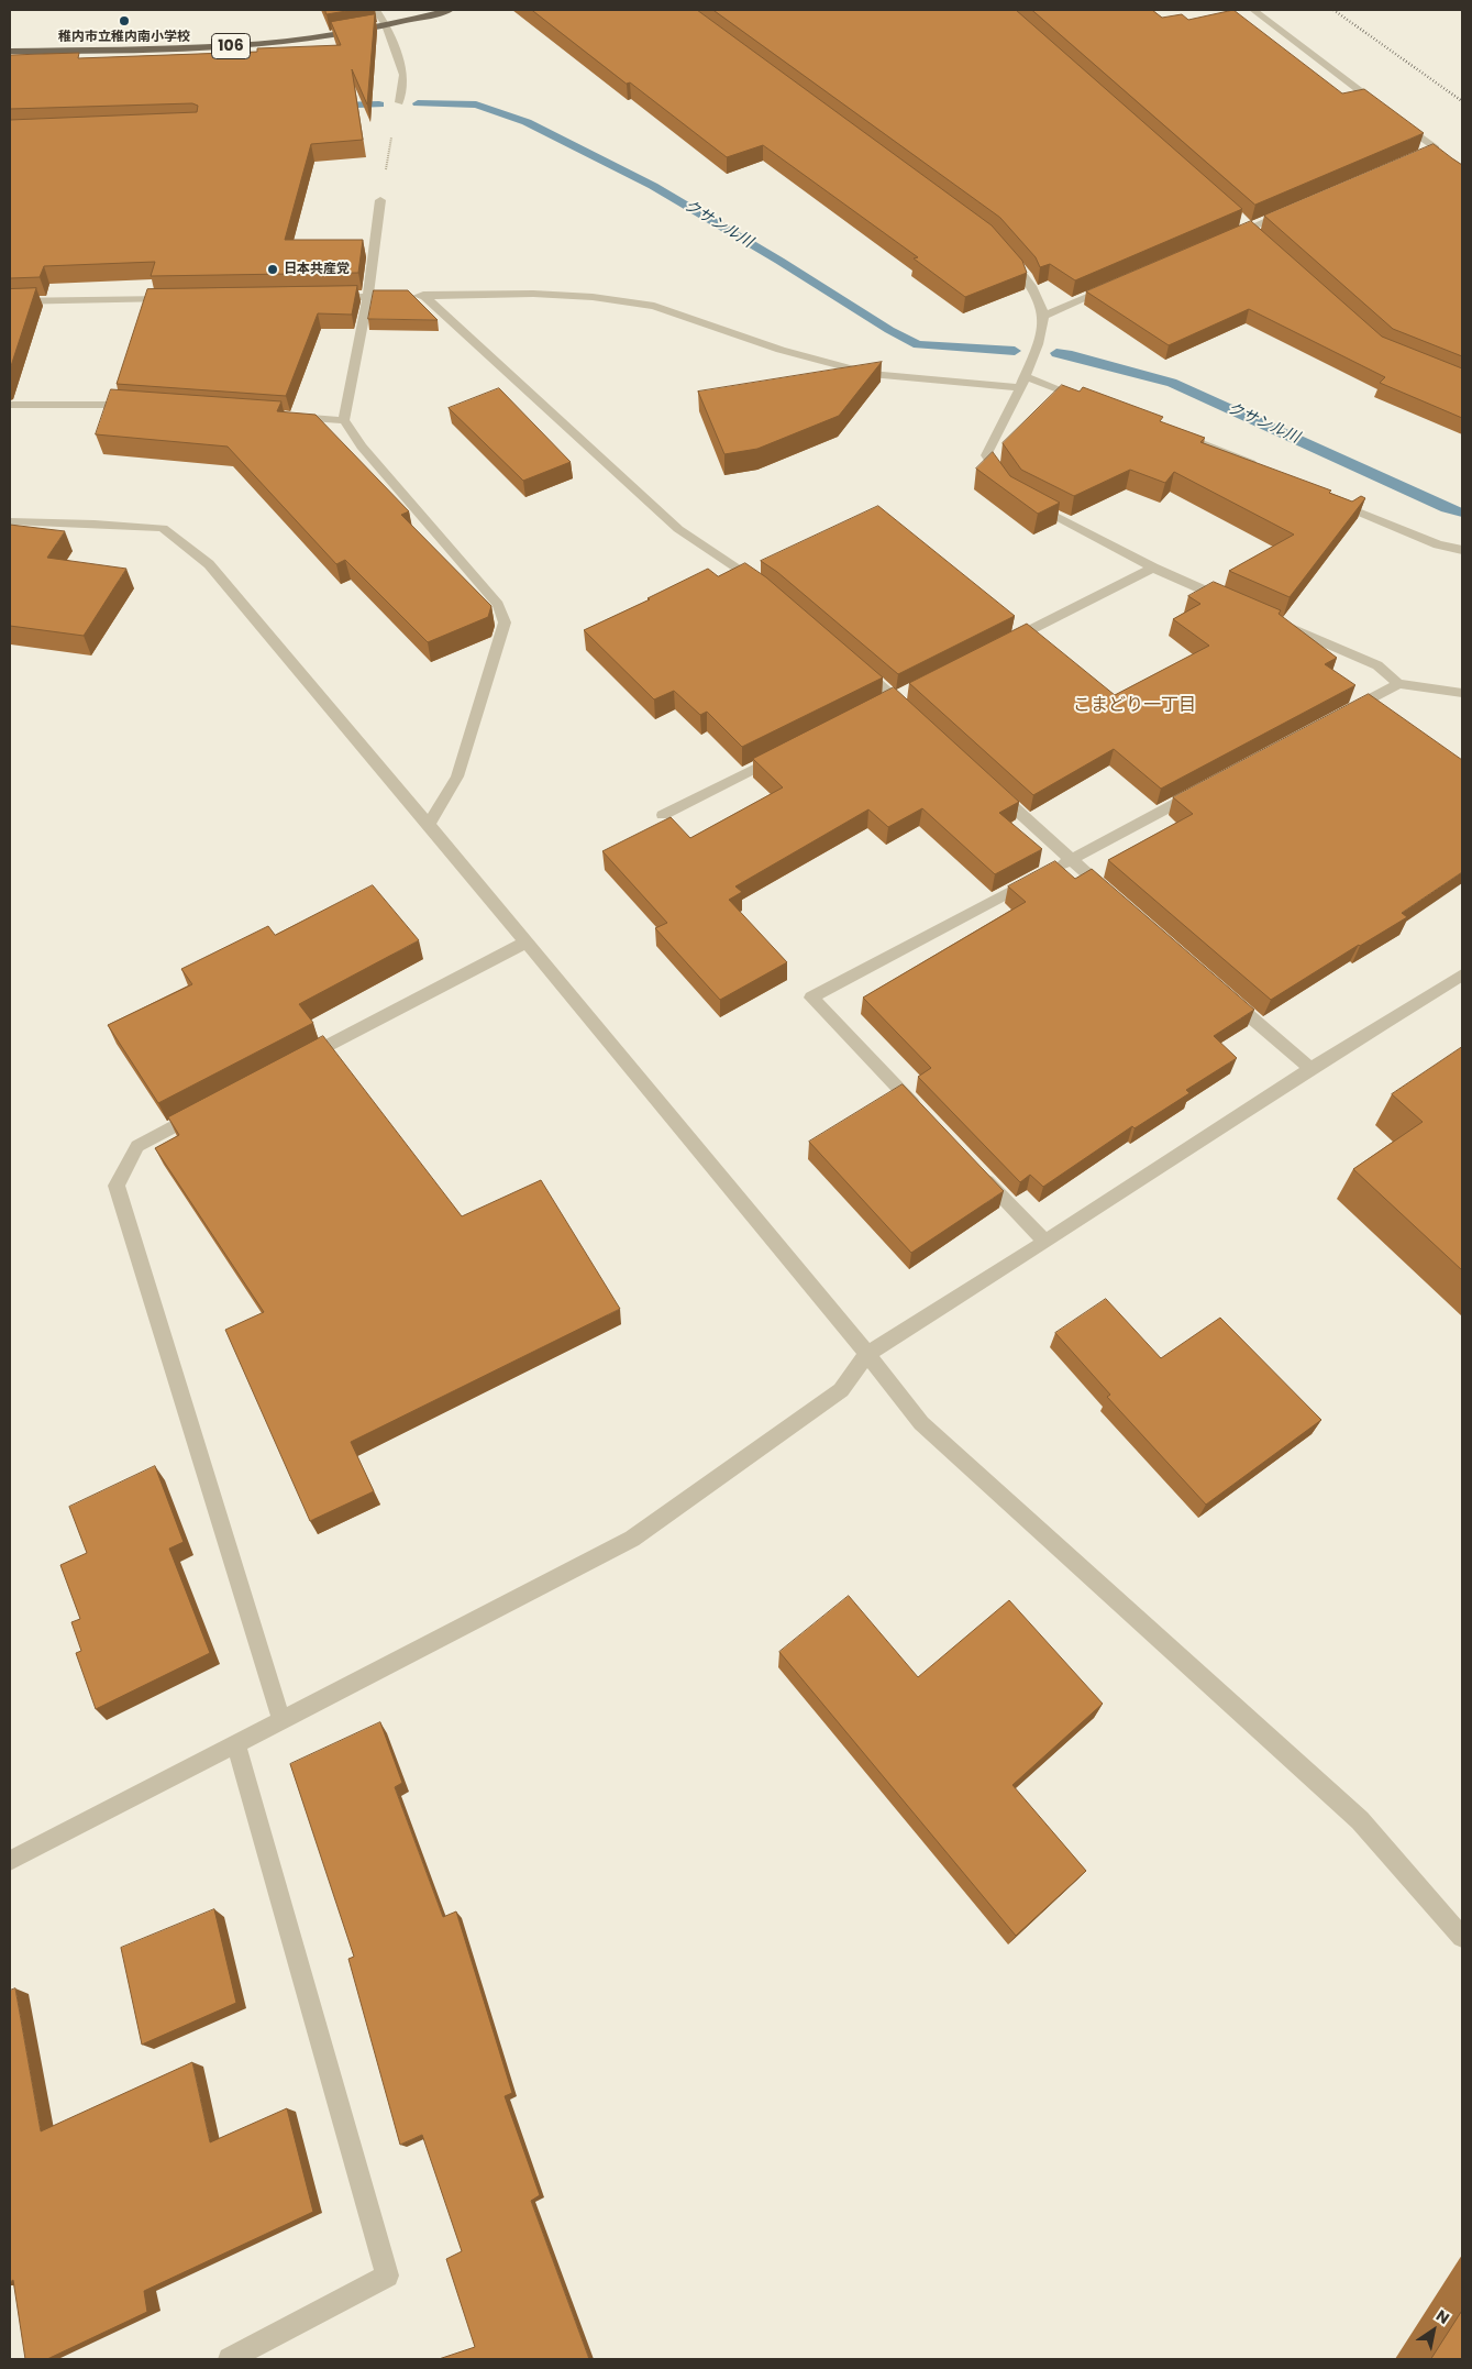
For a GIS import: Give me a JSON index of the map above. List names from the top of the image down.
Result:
{
  "streets": {
    "main road": ["106"]
  },
  "districts": ["こまどり一丁目"],
  "water": ["クサンル川"],
  "places": ["稚内市立稚内南小学校", "日本共産党"],
  "north": "top right"
}
